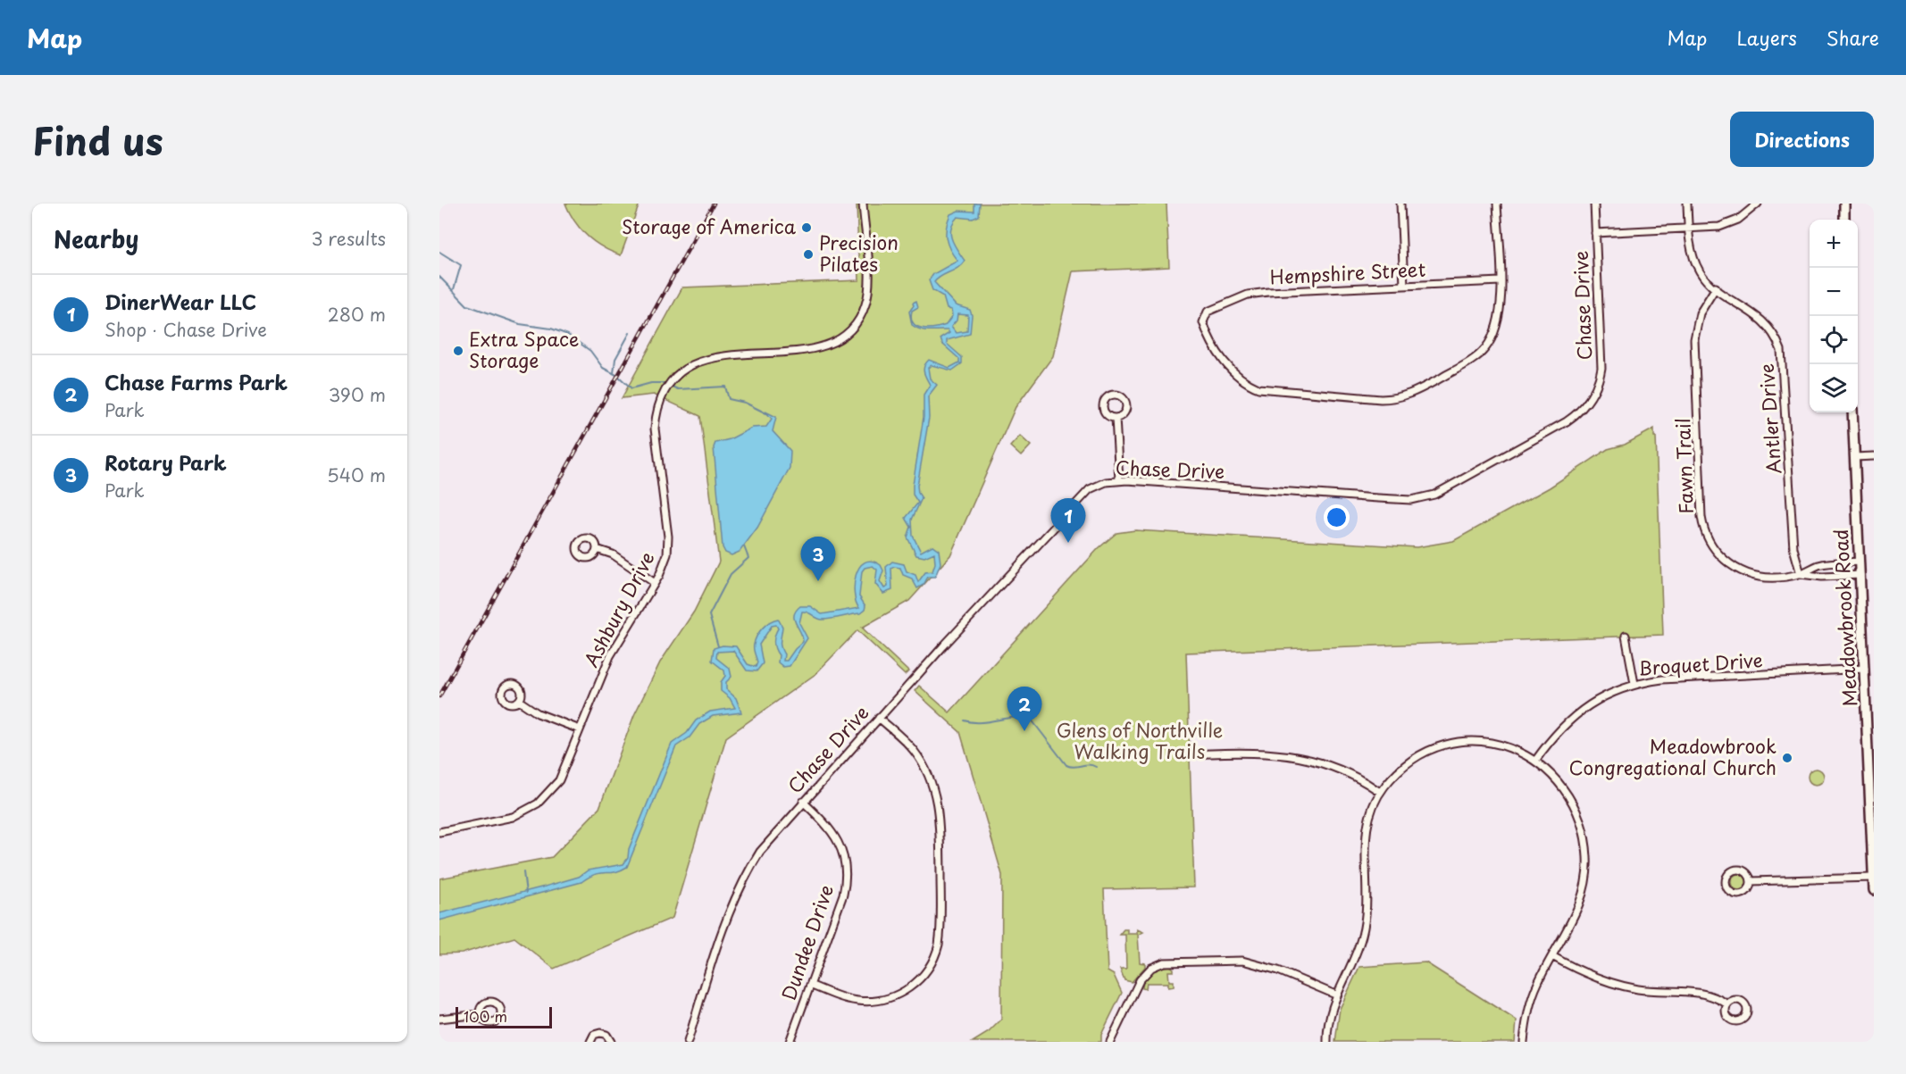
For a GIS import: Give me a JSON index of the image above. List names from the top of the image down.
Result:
{
  "streets": {
    "street": [
      "Hempshire Street",
      "Chase Drive",
      "Antler Drive",
      "Fawn Trail",
      "Ashbury Drive",
      "Meadowbrook Road",
      "Broquet Drive",
      "Dundee Drive"
    ]
  },
  "crossings": [
    ["Chase Drive", "Dundee Drive"],
    ["Antler Drive", "Fawn Trail"],
    ["Fawn Trail", "Meadowbrook Road"],
    ["Meadowbrook Road", "Broquet Drive"]
  ],
  "parks": ["Glens of Northville Walking Trails"],
  "places": [
    "Storage of America",
    "Precision Pilates",
    "Extra Space Storage",
    "Meadowbrook Congregational Church"
  ],
  "scale_bar": "100 m",
  "page": {
    "header": "Map",
    "nav": ["Map", "Layers", "Share"],
    "title": "Find us",
    "buttons": "Directions",
    "heading": ["Nearby", "3 results"],
    "map_buttons": ["+", "−"],
    "list": [
      {
        "mark": "1",
        "name": "DinerWear LLC",
        "note": "Shop · Chase Drive",
        "value": "280 m"
      },
      {
        "mark": "2",
        "name": "Chase Farms Park",
        "note": "Park",
        "value": "390 m"
      },
      {
        "mark": "3",
        "name": "Rotary Park",
        "note": "Park",
        "value": "540 m"
      }
    ],
    "pins": ["1", "3", "2"],
    "scale": "100 m"
  }
}
